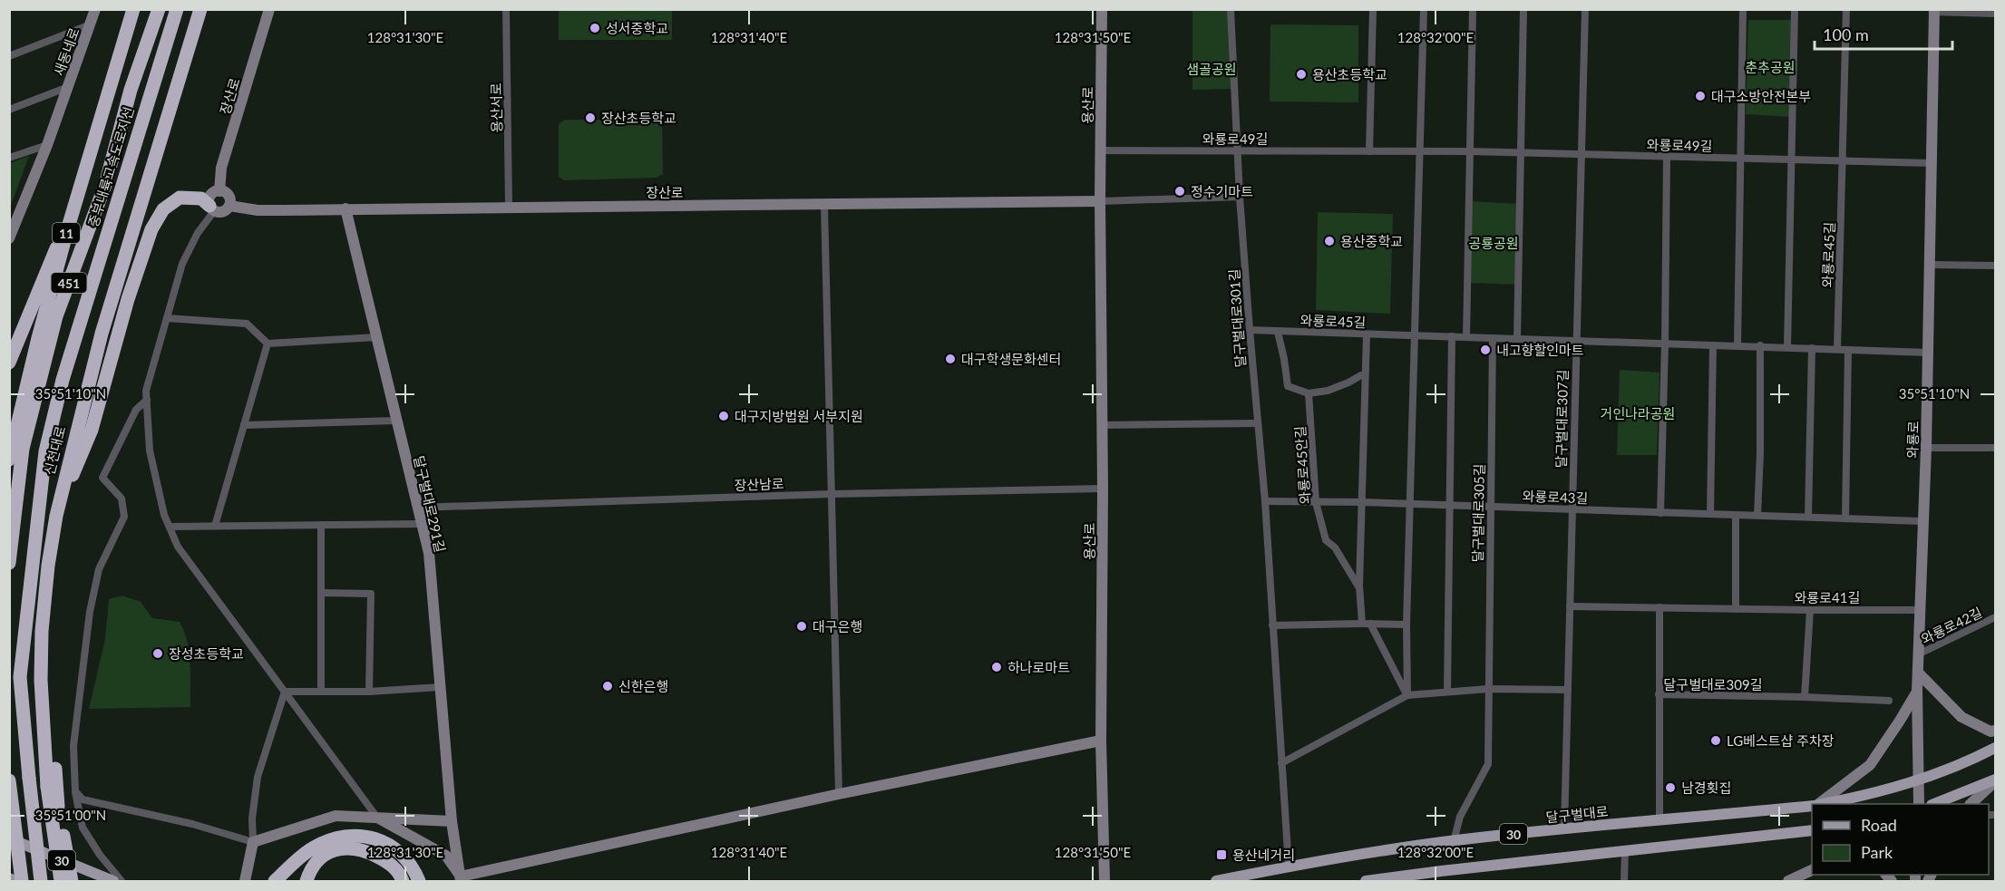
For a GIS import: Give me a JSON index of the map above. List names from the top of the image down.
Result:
{
  "streets": {
    "highway": [
      "중부내륙고속도로지선",
      "11",
      "451",
      "신천대로"
    ],
    "main road": ["달구벌대로", "30"],
    "street": [
      "새동네로",
      "장산로",
      "용산로",
      "용산서로",
      "와룡로49길",
      "와룡로45길",
      "달구벌대로301길",
      "달구벌대로307길",
      "와룡로",
      "와룡로45안길",
      "장산남로",
      "와룡로43길",
      "달구벌대로291길",
      "달구벌대로305길",
      "와룡로41길",
      "와룡로42길",
      "달구벌대로309길"
    ]
  },
  "crossings": [
    ["장산로", "용산로"],
    ["장산로", "용산서로"],
    ["장산로", "달구벌대로291길"],
    ["용산로", "와룡로49길"],
    ["용산로", "장산남로"],
    ["와룡로49길", "와룡로45길"],
    ["와룡로49길", "달구벌대로301길"],
    ["와룡로49길", "달구벌대로307길"],
    ["와룡로49길", "와룡로"],
    ["와룡로45길", "달구벌대로301길"],
    ["와룡로45길", "달구벌대로307길"],
    ["와룡로45길", "와룡로"],
    ["와룡로45길", "달구벌대로305길"],
    ["달구벌대로301길", "와룡로43길"],
    ["달구벌대로301길", "달구벌대로"],
    ["달구벌대로307길", "와룡로43길"],
    ["달구벌대로307길", "와룡로41길"],
    ["달구벌대로307길", "달구벌대로"],
    ["와룡로", "와룡로43길"],
    ["와룡로", "와룡로41길"],
    ["와룡로", "와룡로42길"],
    ["와룡로45안길", "와룡로43길"],
    ["장산남로", "달구벌대로291길"],
    ["와룡로43길", "달구벌대로305길"],
    ["달구벌대로305길", "달구벌대로"],
    ["달구벌대로309길", "달구벌대로"]
  ],
  "parks": [
    "춘추공원",
    "샘골공원",
    "공룡공원",
    "거인나라공원"
  ],
  "places": {
    "other": [
      "성서중학교",
      "용산초등학교",
      "대구소방안전본부",
      "장산초등학교",
      "정수기마트",
      "용산중학교",
      "내고향할인마트",
      "대구학생문화센터",
      "대구지방법원 서부지원",
      "대구은행",
      "장성초등학교",
      "하나로마트",
      "신한은행",
      "LG베스트샵 주차장",
      "남경횟집"
    ],
    "transit": ["용산네거리"]
  },
  "legend": ["Road", "Park"],
  "scale_bar": "100 m",
  "coordinates": [
    "128°31'30\"E",
    "128°31'40\"E",
    "128°31'50\"E",
    "128°32'00\"E",
    "35°51'10\"N",
    "35°51'00\"N"
  ]
}
